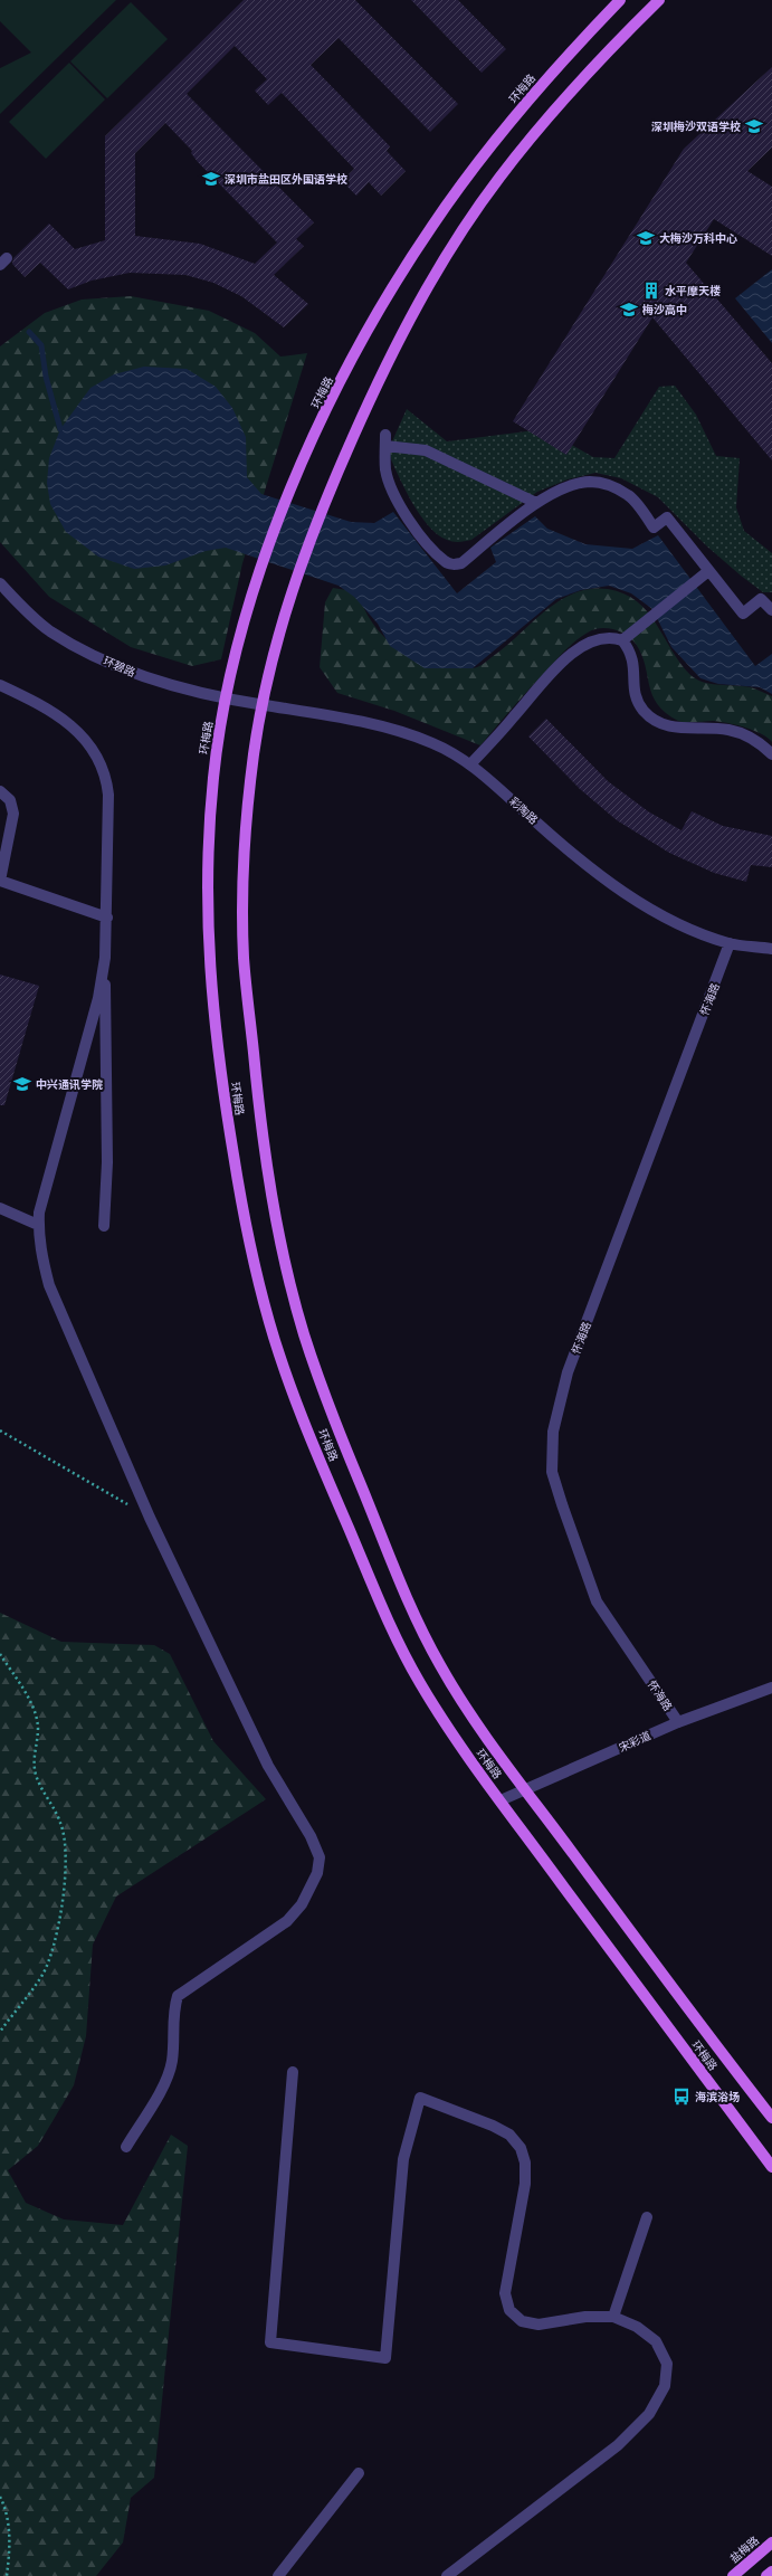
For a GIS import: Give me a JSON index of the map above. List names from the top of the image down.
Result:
{
  "streets": {
    "main road": ["环梅路", "盐梅路"],
    "street": [
      "环碧路",
      "彩陶路",
      "怀海路",
      "宋彩道"
    ]
  },
  "crossings": [
    ["环梅路", "环碧路"],
    ["环梅路", "彩陶路"],
    ["环梅路", "宋彩道"],
    ["环碧路", "彩陶路"],
    ["彩陶路", "怀海路"],
    ["怀海路", "宋彩道"]
  ],
  "places": {
    "school or university": [
      "深圳梅沙双语学校",
      "深圳市盐田区外国语学校",
      "大梅沙万科中心",
      "梅沙高中",
      "中兴通讯学院"
    ],
    "building": ["水平摩天楼"],
    "bus stop": ["海滨浴场"]
  }
}
